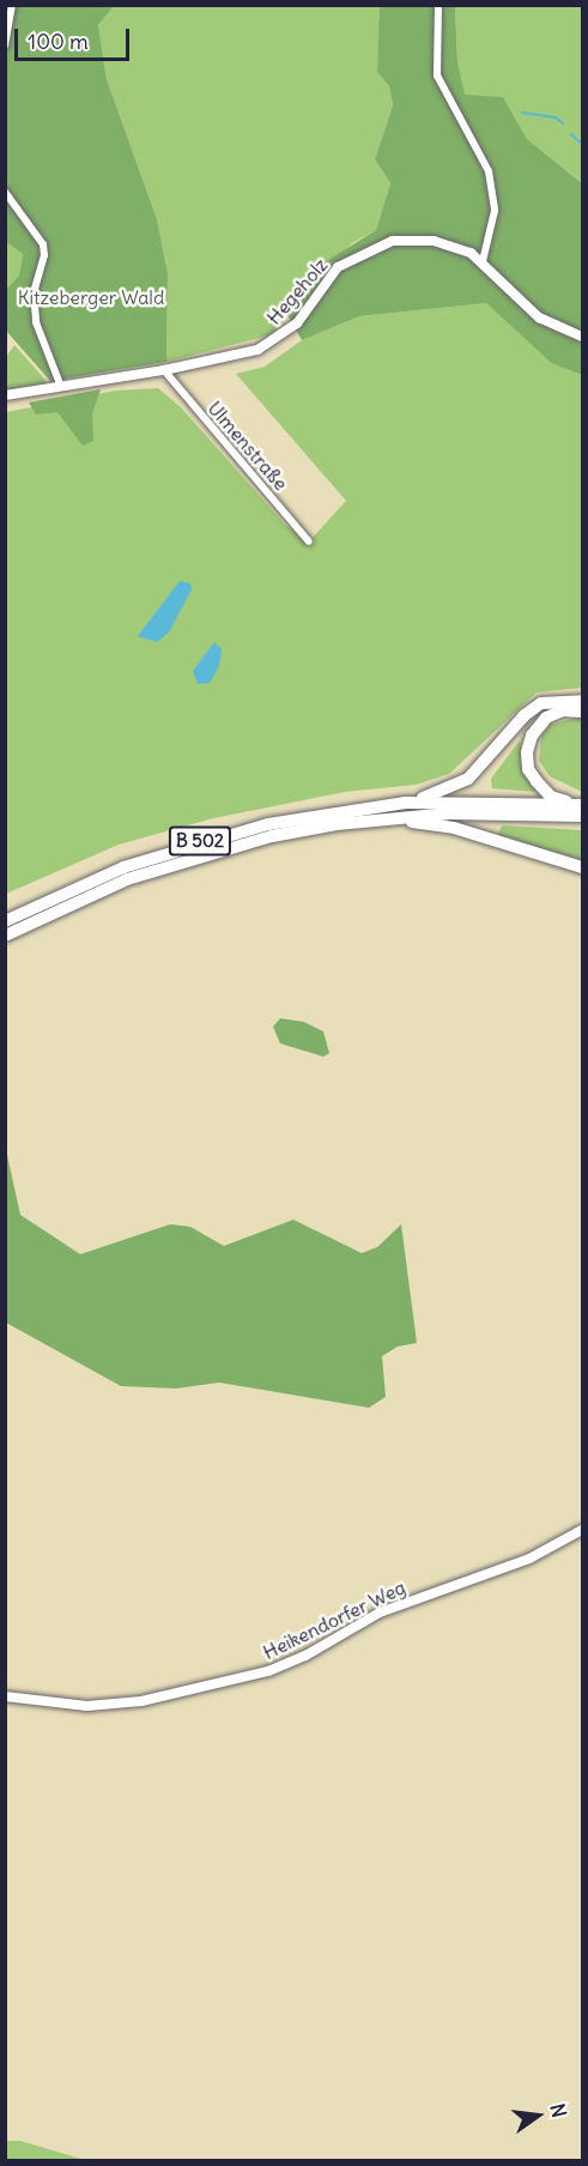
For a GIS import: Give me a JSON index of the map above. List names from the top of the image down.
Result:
{
  "streets": {
    "highway": ["B 502"],
    "street": ["Hegeholz", "Ulmenstraße", "Heikendorfer Weg"]
  },
  "crossings": [
    ["Hegeholz", "Ulmenstraße"]
  ],
  "parks": ["Kitzeberger Wald"],
  "scale_bar": "100 m",
  "north": "right"
}
